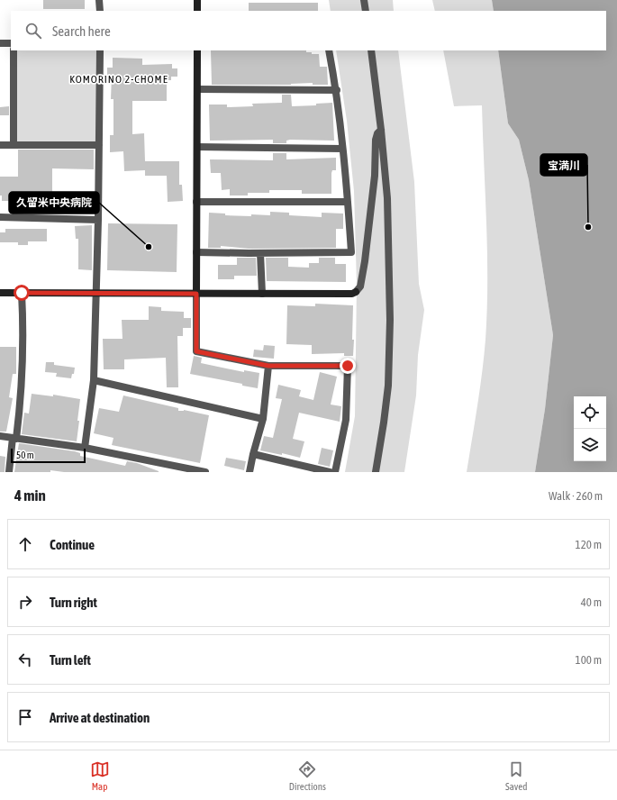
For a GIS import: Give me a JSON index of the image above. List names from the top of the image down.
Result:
{
  "districts": ["KOMORINO 2-CHOME"],
  "places": ["宝満川", "久留米中央病院"],
  "scale_bar": "50 m",
  "page": {
    "search": "Search here",
    "scale": "50 m",
    "heading": ["4 min", "Walk · 260 m"],
    "list": [
      ["Continue", "120 m"],
      ["Turn right", "40 m"],
      ["Turn left", "100 m"],
      "Arrive at destination"
    ],
    "nav": ["Map", "Directions", "Saved"]
  }
}
